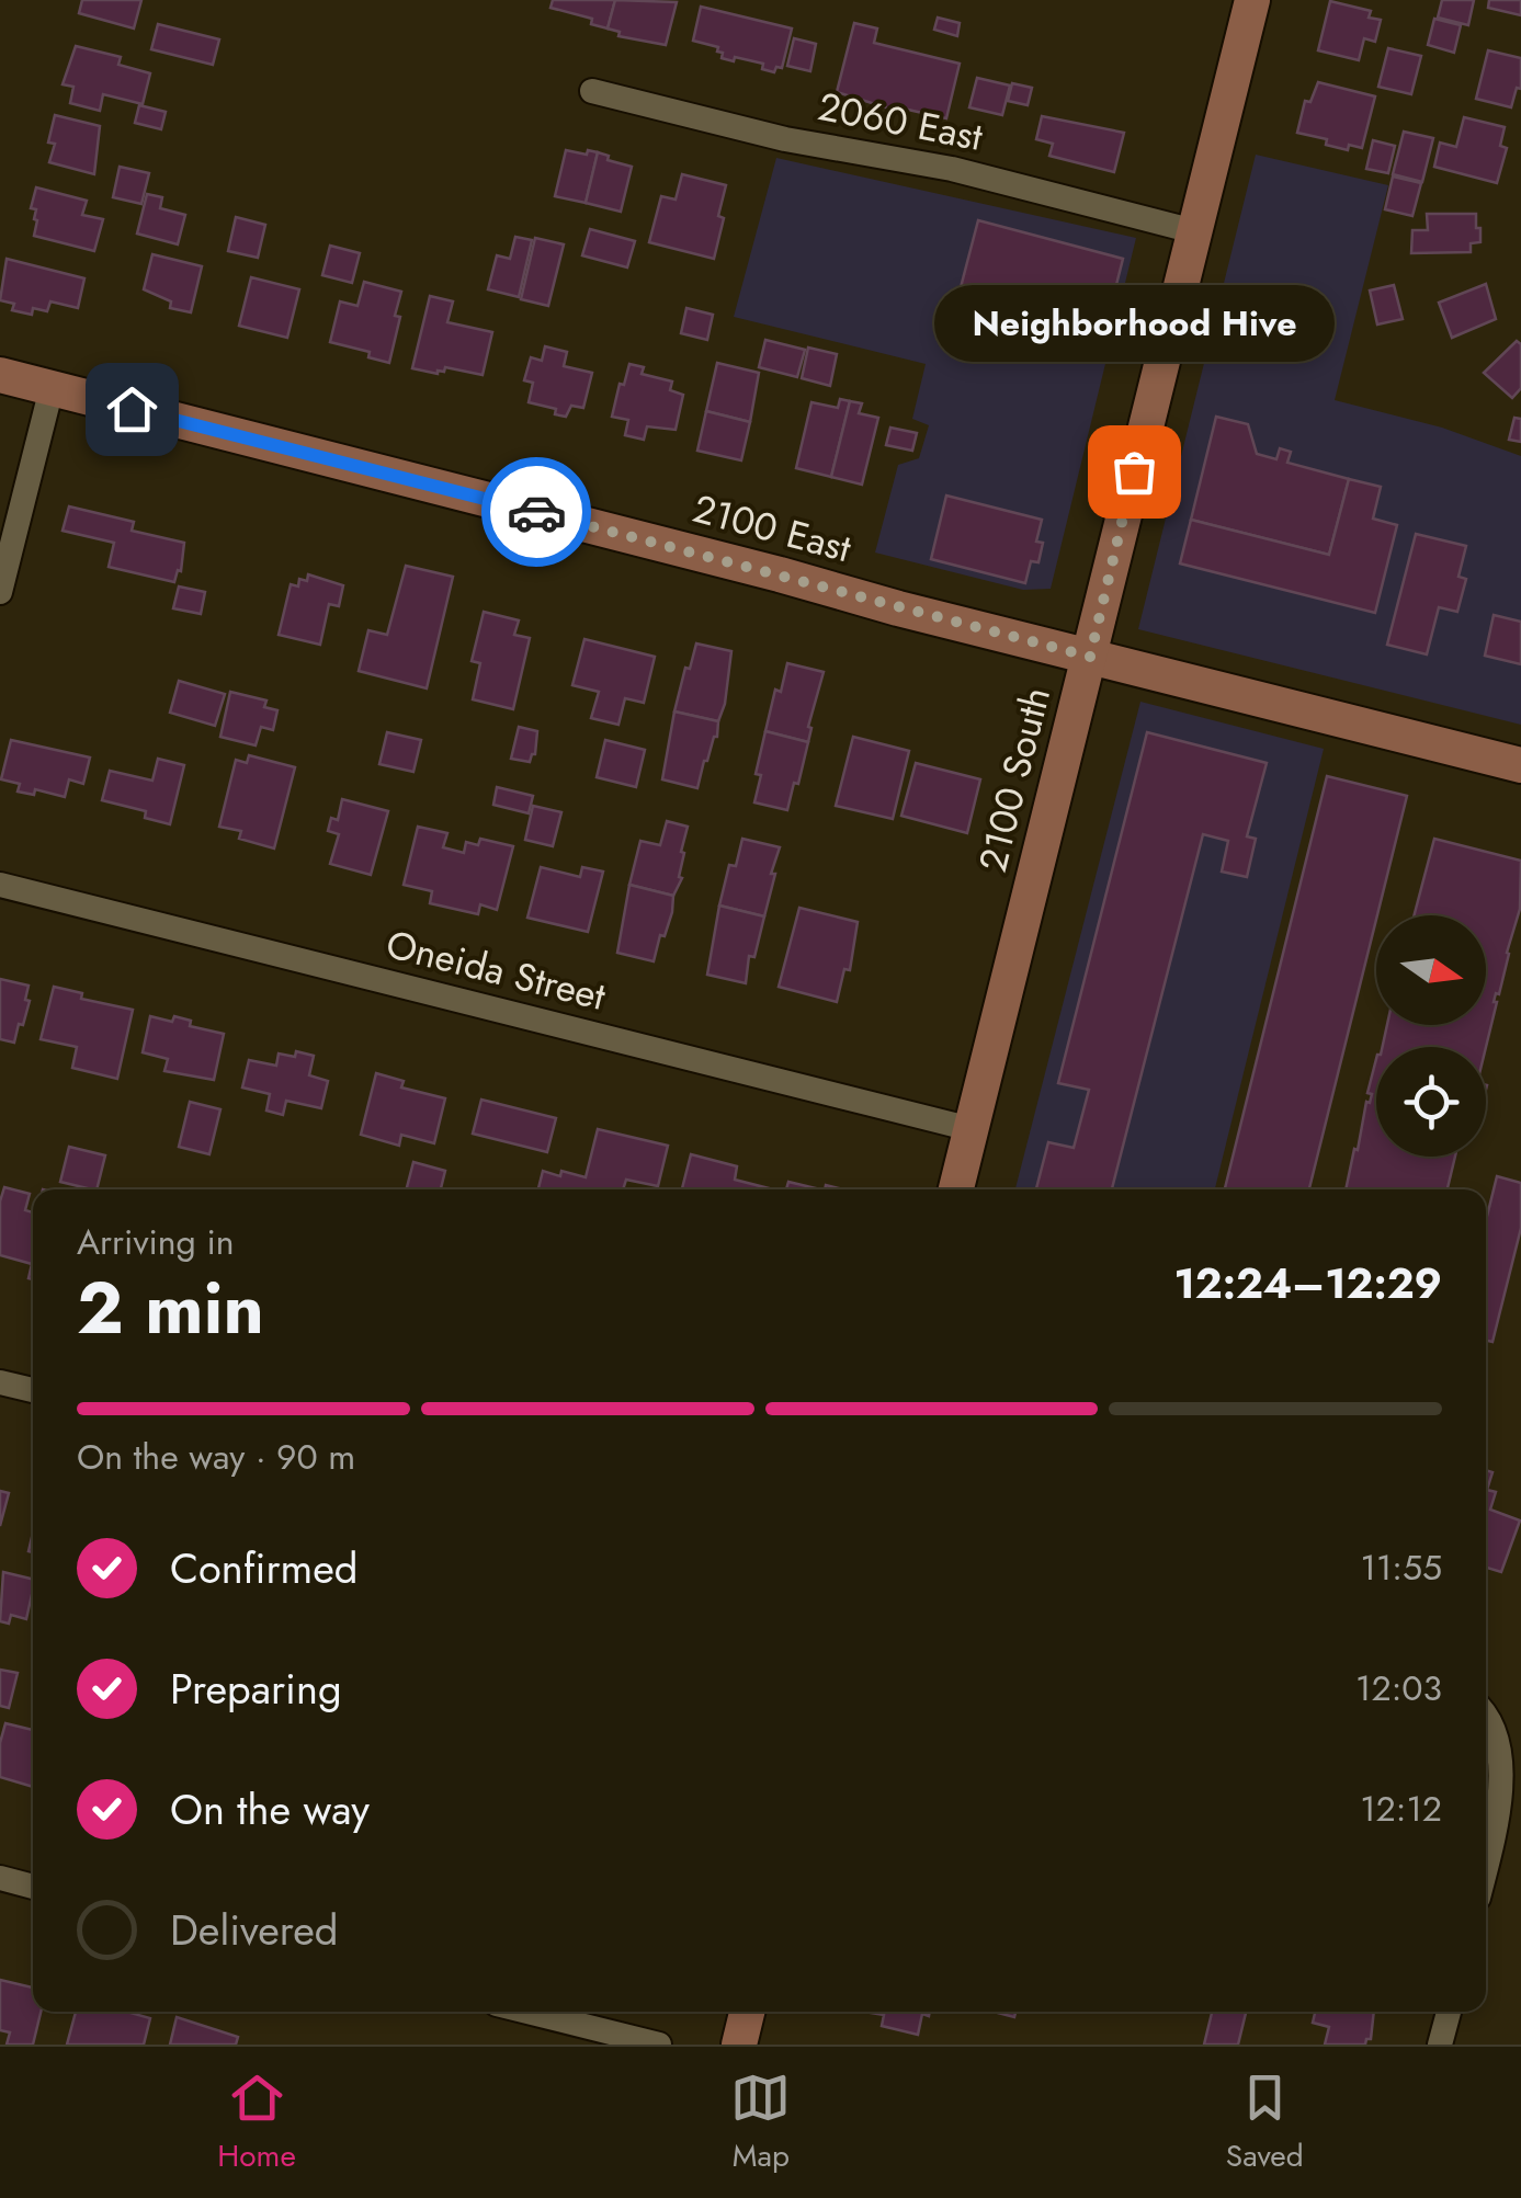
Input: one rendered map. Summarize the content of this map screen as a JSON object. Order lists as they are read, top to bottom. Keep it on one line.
{"streets":{"street":["2060 East","2100 East","2100 South","Oneida Street"]},"crossings":[["2060 East","2100 South"],["2100 East","2100 South"],["2100 South","Oneida Street"]],"places":["Neighborhood Hive"],"north":"right","page":{"bubble":"Neighborhood Hive","heading":["2 min","Arriving in","12:24–12:29"],"bar":"On the way · 90 m","list":[["Confirmed","11:55"],["Preparing","12:03"],["On the way","12:12"],"Delivered"],"tabs":["Home","Map","Saved"]}}
